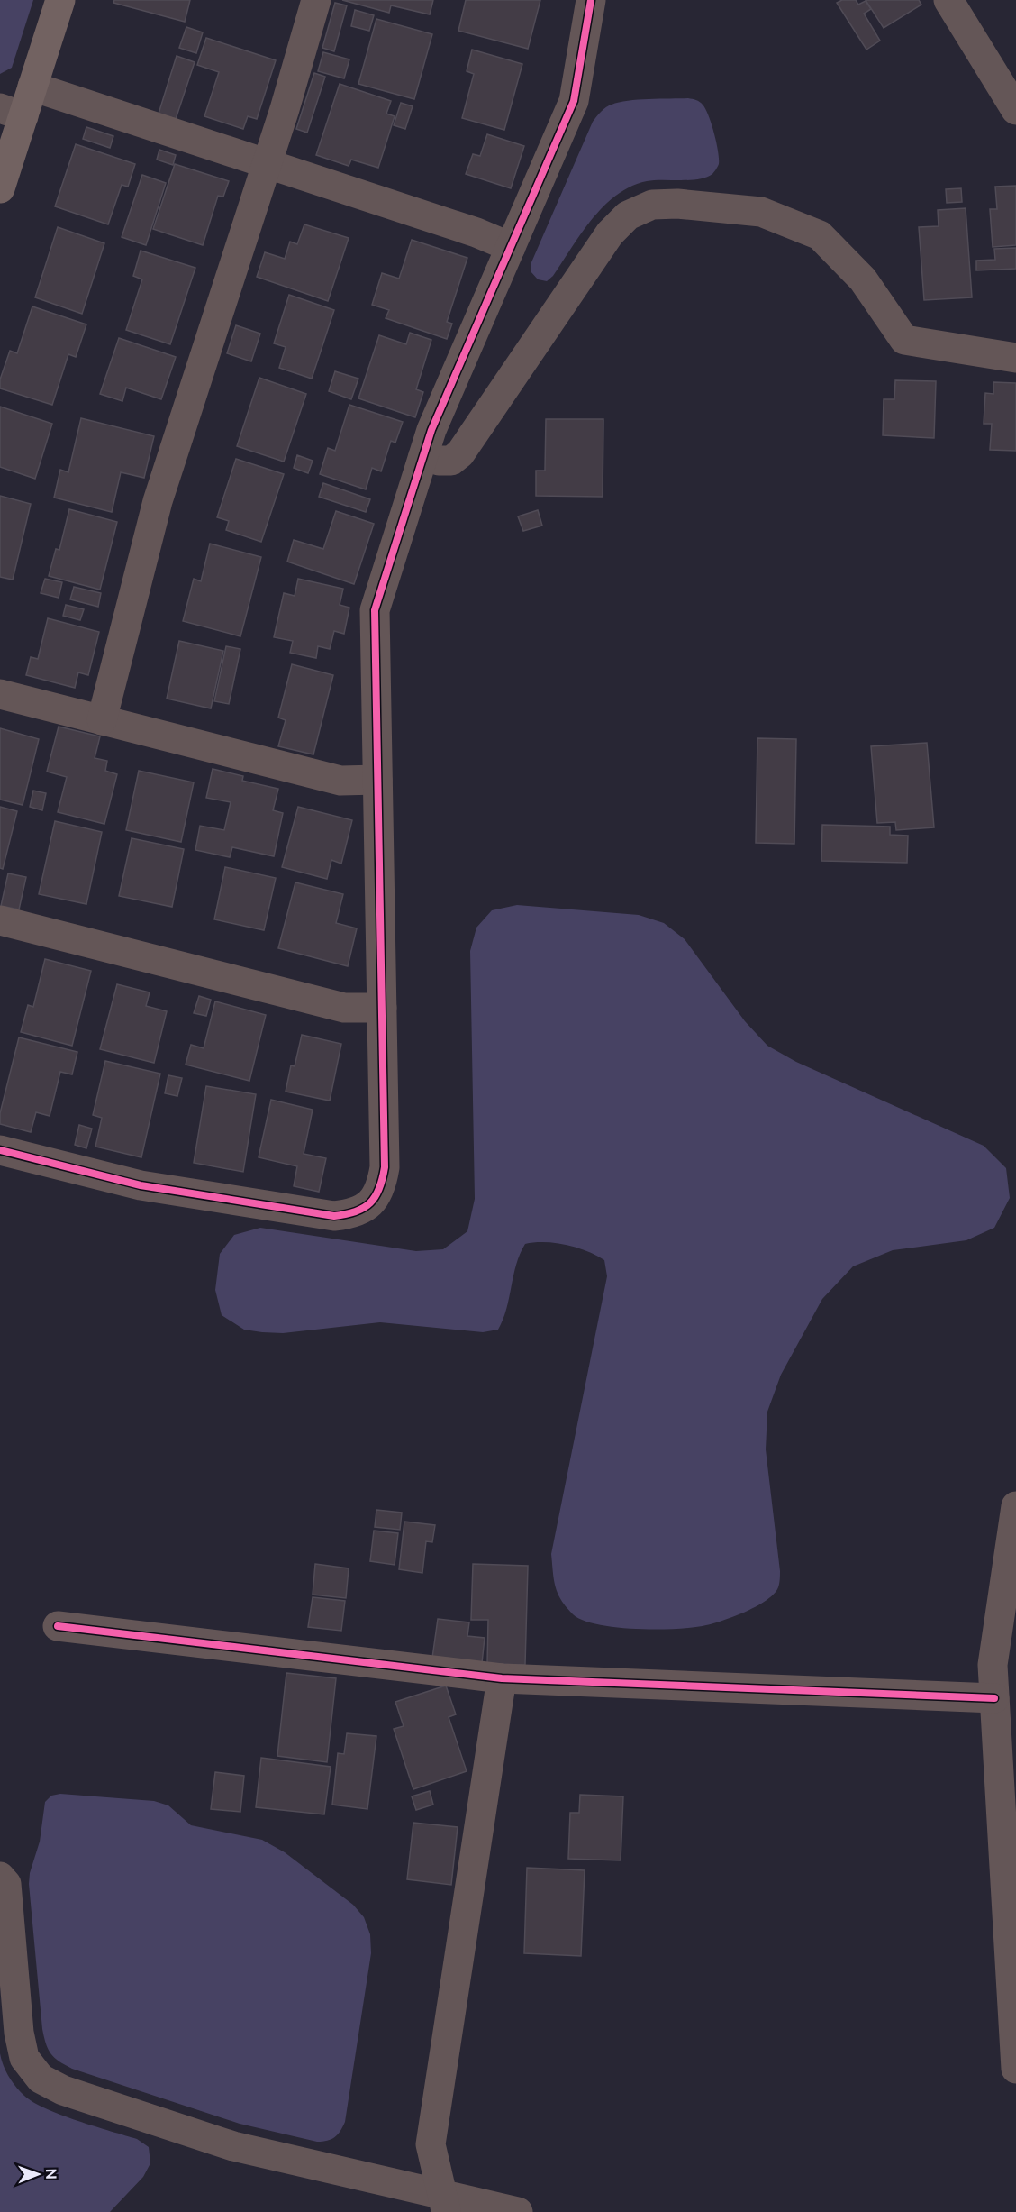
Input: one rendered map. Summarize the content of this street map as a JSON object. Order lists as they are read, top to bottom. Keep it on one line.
{"north":"right"}
